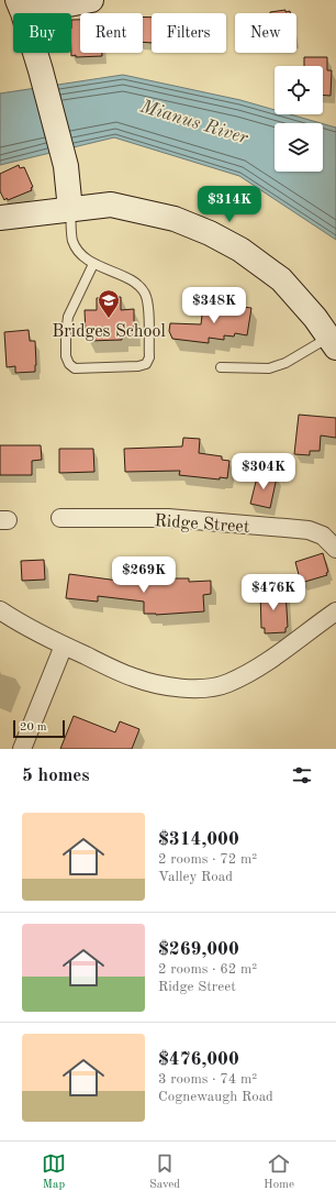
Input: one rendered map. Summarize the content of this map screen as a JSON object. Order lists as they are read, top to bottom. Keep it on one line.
{"streets":{"street":["Ridge Street"]},"water":["Mianus River"],"places":{"school or university":["Bridges School"]},"scale_bar":"20 m","page":{"chip":["Buy","Rent","Filters","New"],"price":["$314K","$348K","$304K","$269K","$476K"],"scale":"20 m","heading":"5 homes","list":[{"name":"$314,000","note":"2 rooms · 72 m² · Valley Road"},{"name":"$269,000","note":"2 rooms · 62 m² · Ridge Street"},{"name":"$476,000","note":"3 rooms · 74 m² · Cognewaugh Road"}],"tabs":["Map","Saved","Home"]}}
